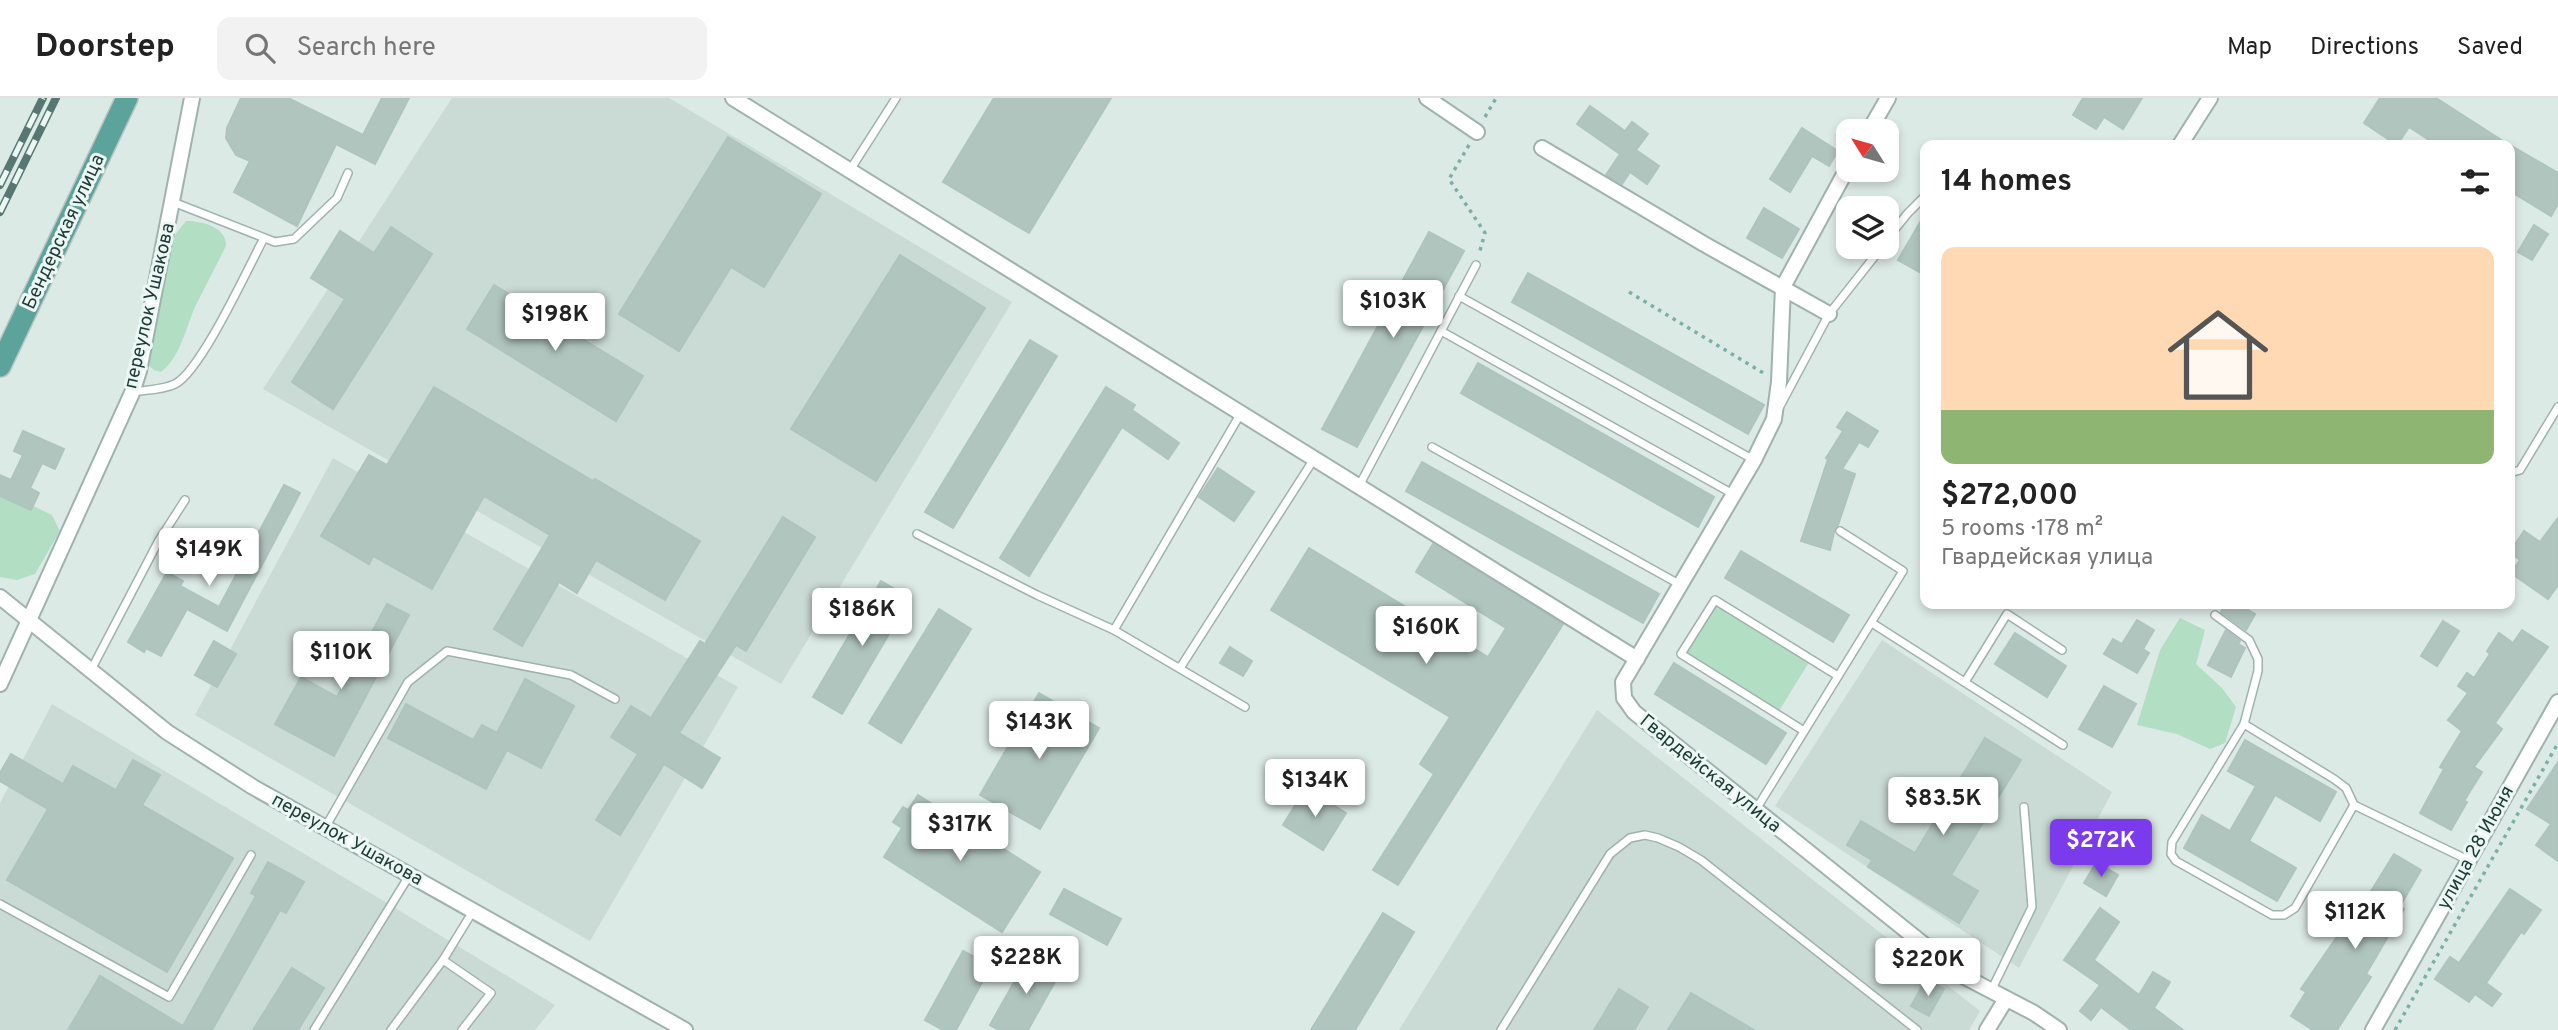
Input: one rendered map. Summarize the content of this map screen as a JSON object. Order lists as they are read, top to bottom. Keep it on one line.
{"streets":{"main road":["Бендерская улица"],"street":["переулок Ушакова","Гвардейская улица","улица 28 Июня"]},"north":"top left","page":{"header":"Doorstep","search":"Search here","nav":["Map","Directions","Saved"],"heading":"14 homes","list":[{"name":"$272,000","note":"5 rooms · 178 m² · Гвардейская улица"}],"price":["$103K","$198K","$149K","$186K","$160K","$110K","$143K","$134K","$83.5K","$317K","$272K","$112K","$228K","$220K"]}}
